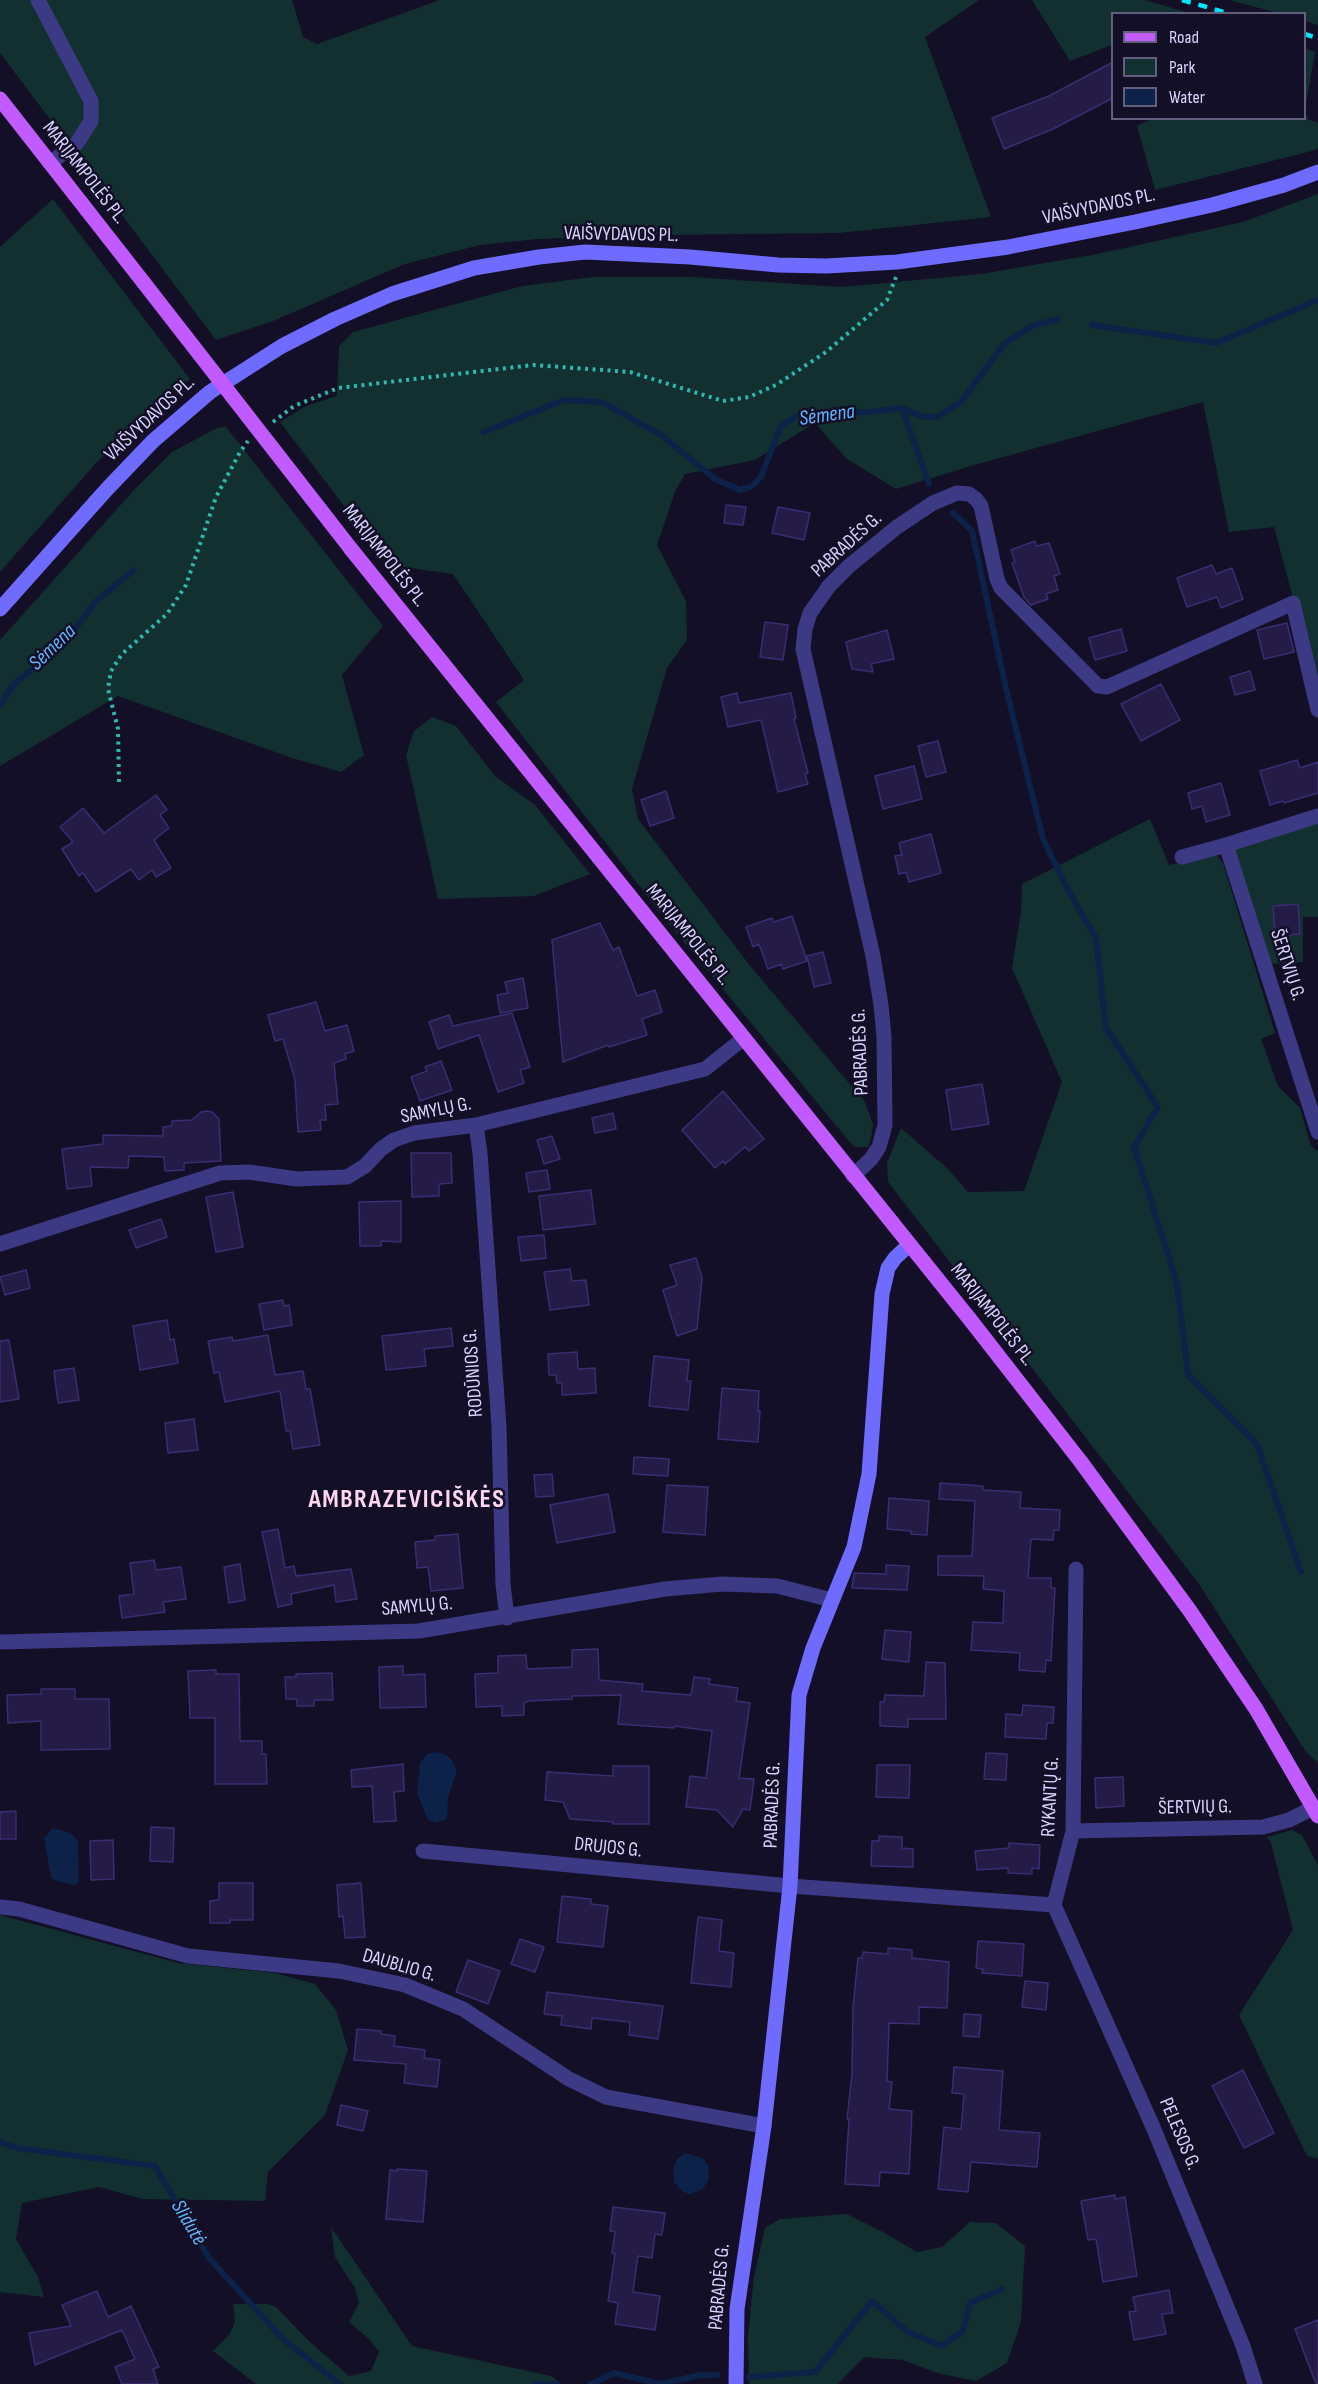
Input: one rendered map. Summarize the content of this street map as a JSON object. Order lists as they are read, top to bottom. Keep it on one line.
{"streets":{"main road":["MARIJAMPOLĖS PL.","VAIŠVYDAVOS PL.","PABRADĖS G."],"street":["ŠERTVIŲ G.","SAMYLŲ G.","RODŪNIOS G.","RYKANTŲ G.","DRUJOS G.","DAUBLIO G.","PELESOS G."]},"crossings":[["MARIJAMPOLĖS PL.","PABRADĖS G."],["MARIJAMPOLĖS PL.","ŠERTVIŲ G."],["MARIJAMPOLĖS PL.","SAMYLŲ G."],["PABRADĖS G.","SAMYLŲ G."],["PABRADĖS G.","DRUJOS G."],["PABRADĖS G.","DAUBLIO G."],["ŠERTVIŲ G.","RYKANTŲ G."],["SAMYLŲ G.","RODŪNIOS G."],["RYKANTŲ G.","PELESOS G."]],"districts":["AMBRAZEVICIŠKĖS"],"water":["Sėmena","Slidutė"],"legend":["Road","Park","Water"]}
